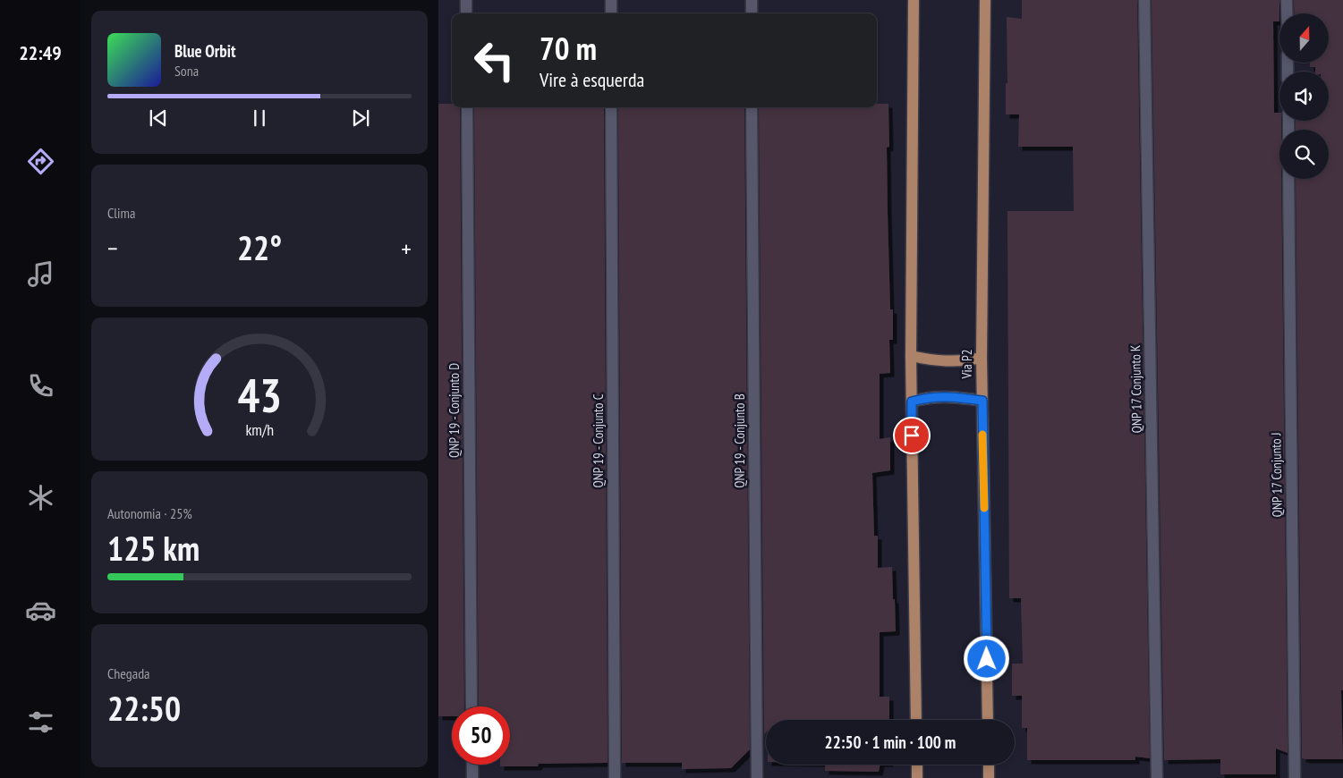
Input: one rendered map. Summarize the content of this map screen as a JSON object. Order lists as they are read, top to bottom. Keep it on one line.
{"streets":{"main road":["Via P2"],"street":["QNP 17 Conjunto K","QNP 19 - Conjunto D","QNP 19 - Conjunto C","QNP 19 - Conjunto B","QNP 17 Conjunto J"]},"north":"top","page":{"tabs":"22:49","turn":["70 m","Vire à esquerda"],"song":["Blue Orbit","Sona"],"tile":["Clima",["Autonomia · 25%","125 km"],["Chegada","22:50"]],"heat":["−","22°","+"],"limit":"50","trip":"22:50 · 1 min · 100 m","gauge":["43","km/h"]}}
